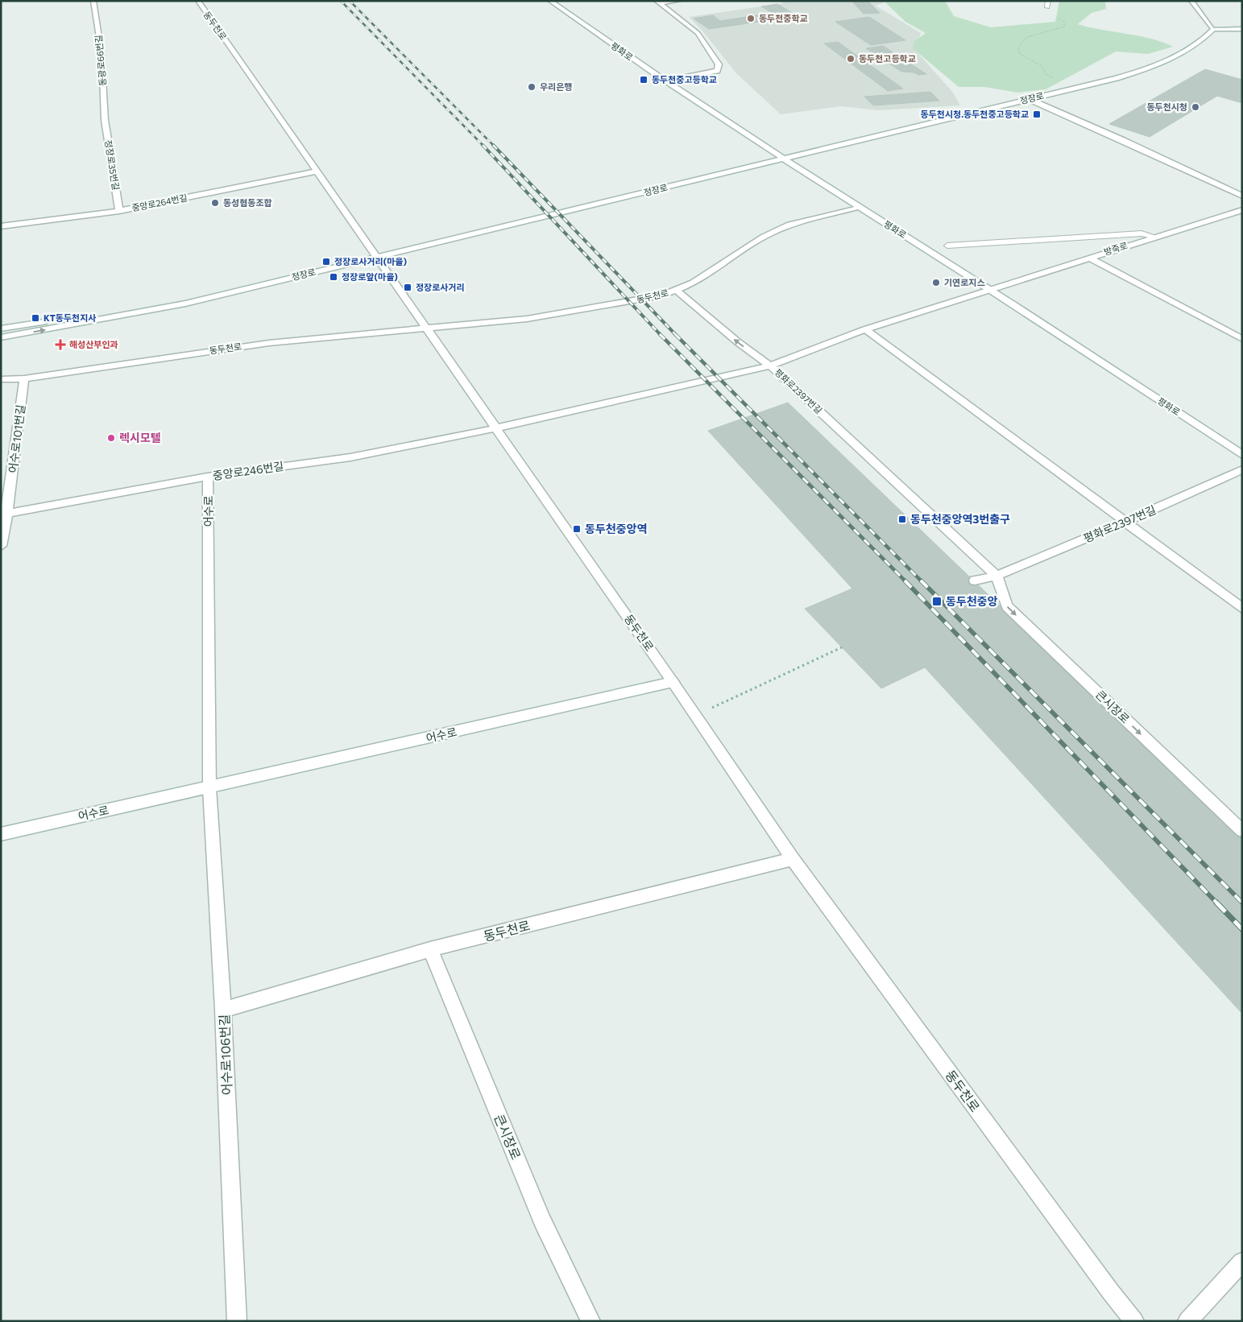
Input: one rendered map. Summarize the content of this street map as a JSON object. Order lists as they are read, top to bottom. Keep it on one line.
{"streets":{"street":["동두천로","평화로","동광로66번길","정장로","정장로35번길","중앙로264번길","방죽로","평화로2397번길","어수로101번길","중앙로246번길","어수로","큰시장로","어수로106번길"]},"crossings":[["동두천로","평화로"],["동두천로","정장로"],["동두천로","중앙로264번길"],["동두천로","어수로101번길"],["동두천로","중앙로246번길"],["동두천로","어수로"],["동두천로","큰시장로"],["동두천로","어수로106번길"],["평화로","정장로"],["평화로","방죽로"],["평화로","평화로2397번길"],["동광로66번길","정장로35번길"],["정장로35번길","중앙로264번길"],["방죽로","평화로2397번길"],["평화로2397번길","큰시장로"],["어수로101번길","중앙로246번길"],["중앙로246번길","어수로"],["어수로","어수로106번길"]],"one_way":["큰시장로"],"places":{"other":["동두천중학교","동두천고등학교","우리은행","동두천시청","동성협동조합","기연로지스","렉시모텔"],"transit":["동두천중고등학교","동두천시청.동두천중고등학교","정장로사거리(마을)","정장로앞(마을)","정장로사거리","KT동두천지사","동두천중앙역3번출구","동두천중앙역","동두천중앙"],"health":["해성산부인과"]}}
